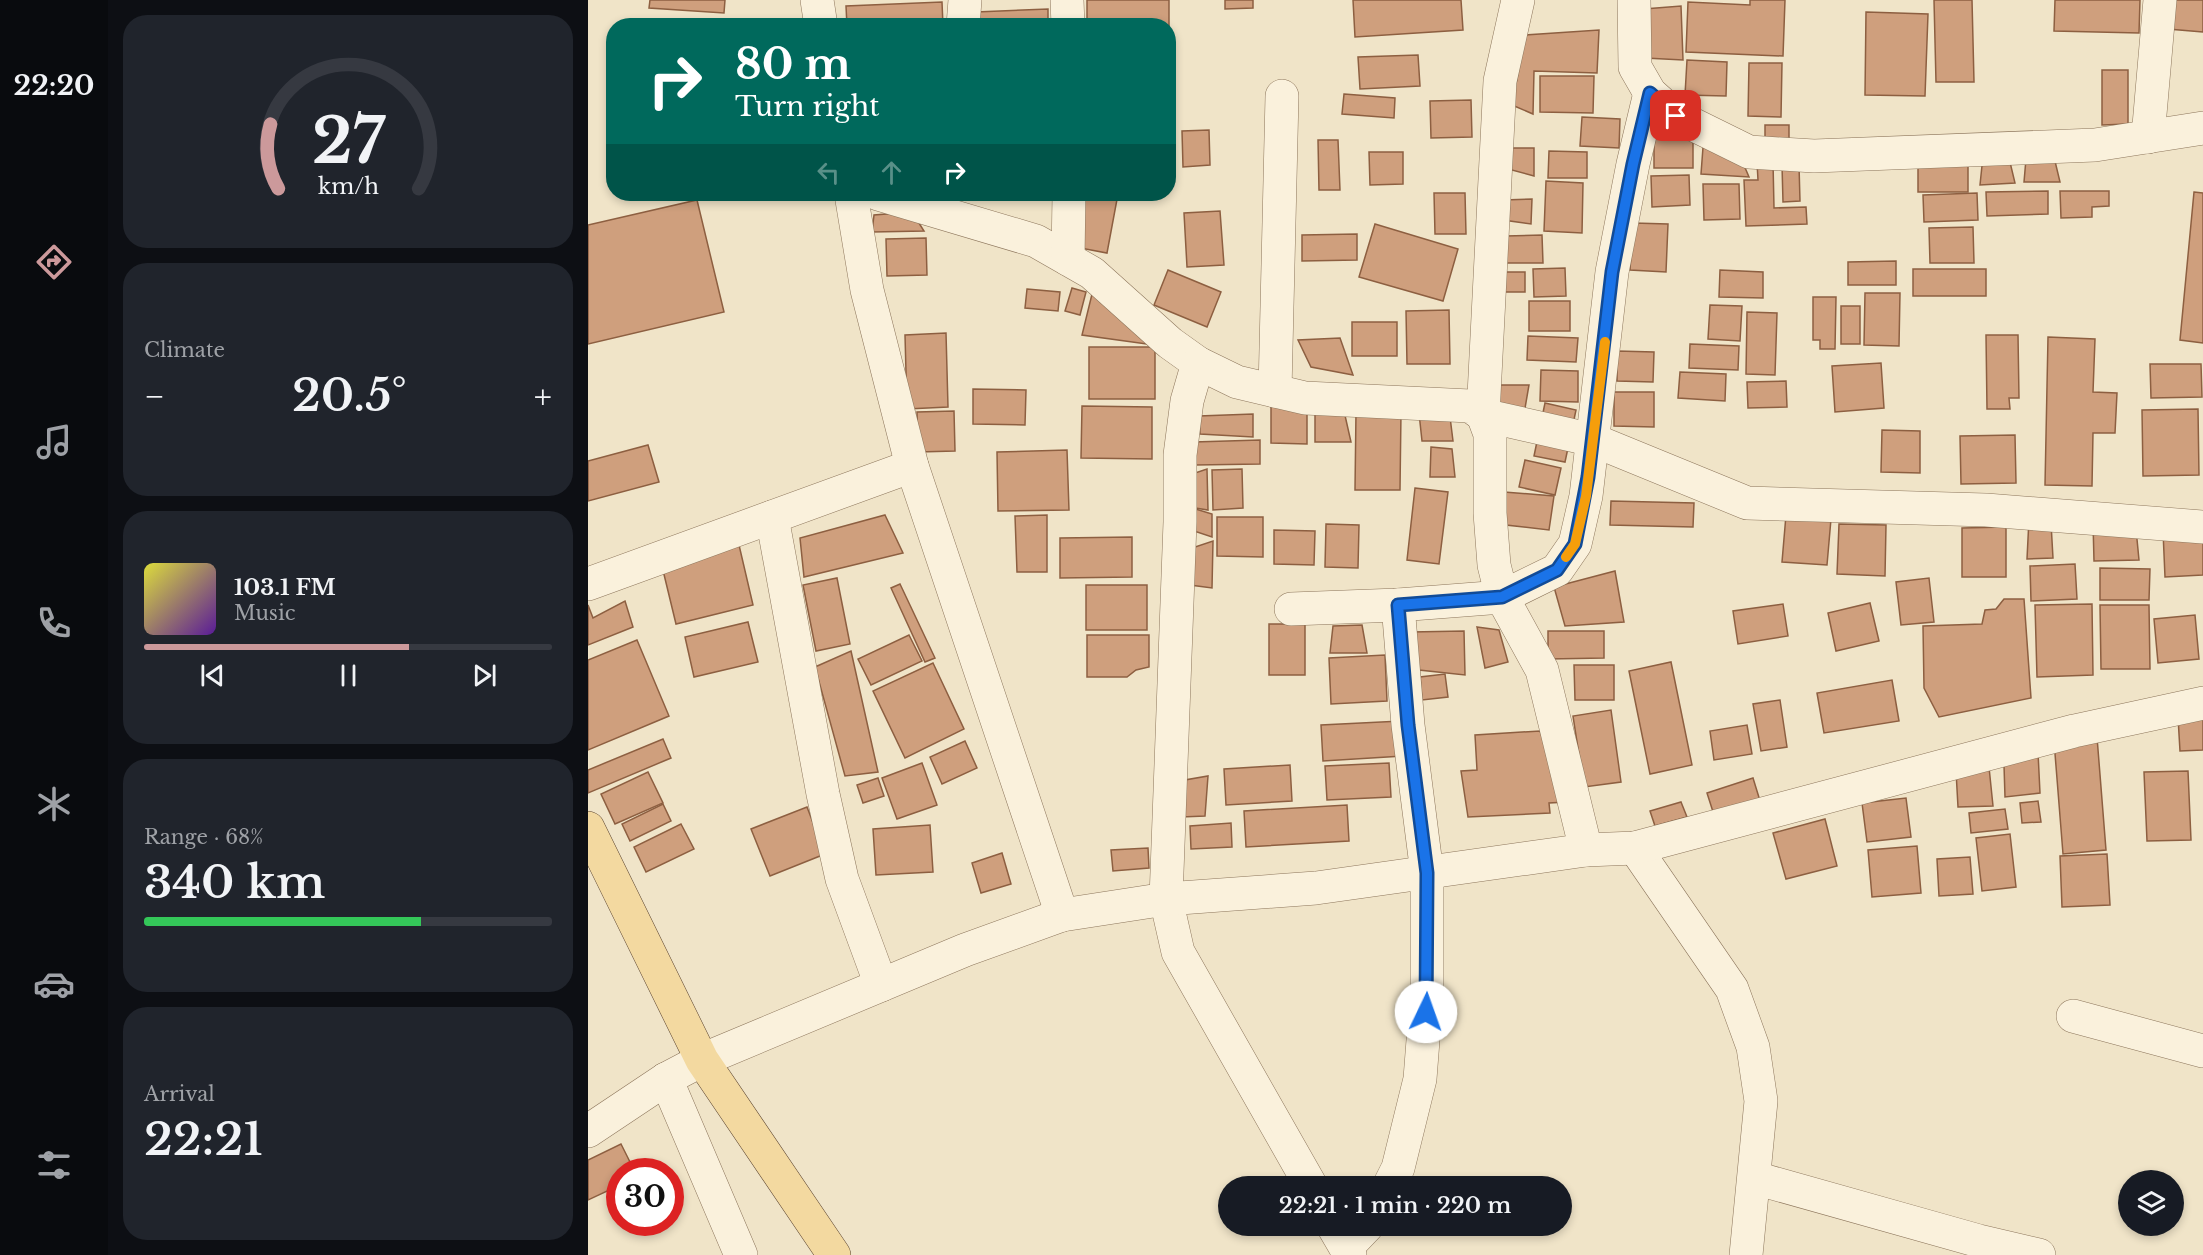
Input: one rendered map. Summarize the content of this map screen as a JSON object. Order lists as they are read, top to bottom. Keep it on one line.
{"page":{"tabs":"22:20","turn":["80 m","Turn right"],"tile":["Climate",["Range · 68%","340 km"],["Arrival","22:21"]],"heat":["−","20.5°","+"],"song":["103.1 FM","Music"],"limit":"30","trip":"22:21 · 1 min · 220 m","gauge":["27","km/h"]}}
